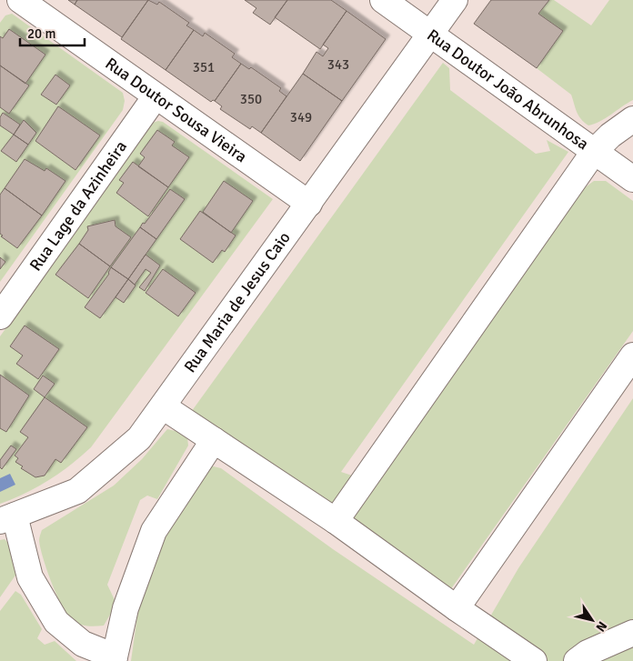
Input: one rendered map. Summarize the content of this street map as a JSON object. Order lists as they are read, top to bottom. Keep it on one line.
{"streets":{"street":["Rua Doutor João Abrunhosa","Rua Doutor Sousa Vieira","Rua Lage da Azinheira","Rua Maria de Jesus Caio"]},"crossings":[["Rua Doutor João Abrunhosa","Rua Maria de Jesus Caio"],["Rua Doutor Sousa Vieira","Rua Lage da Azinheira"],["Rua Doutor Sousa Vieira","Rua Maria de Jesus Caio"]],"house_numbers":["343","351","350","349"],"scale_bar":"20 m","north":"bottom right"}
